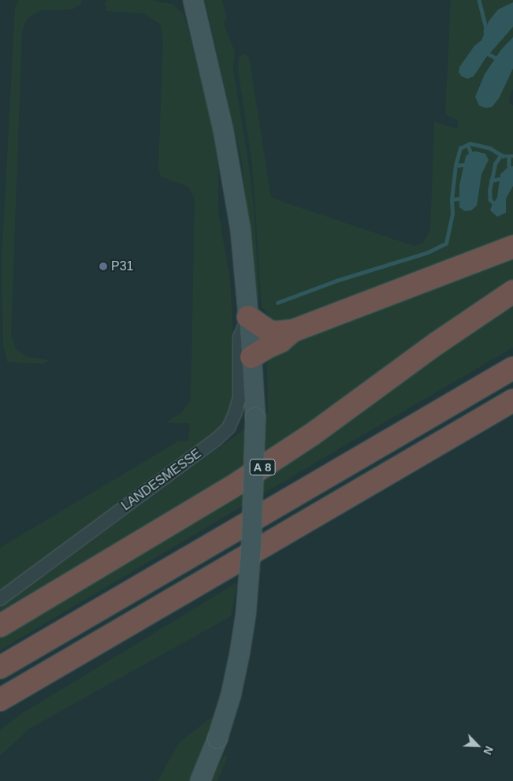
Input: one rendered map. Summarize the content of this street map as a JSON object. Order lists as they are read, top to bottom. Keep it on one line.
{"streets":{"highway":["A 8"],"street":["LANDESMESSE"]},"places":["P31"],"north":"bottom right"}
